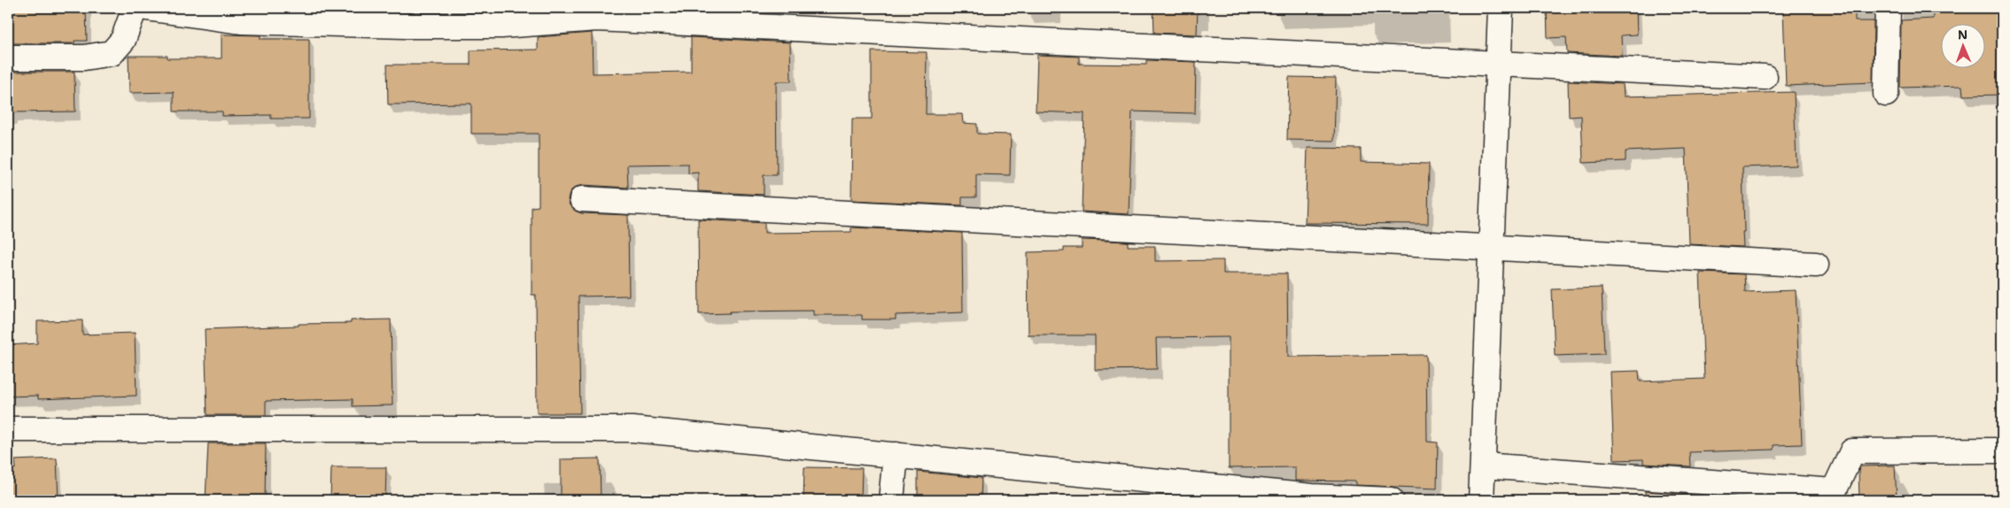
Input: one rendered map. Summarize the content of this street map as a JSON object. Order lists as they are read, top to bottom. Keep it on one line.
{"north":"top"}
